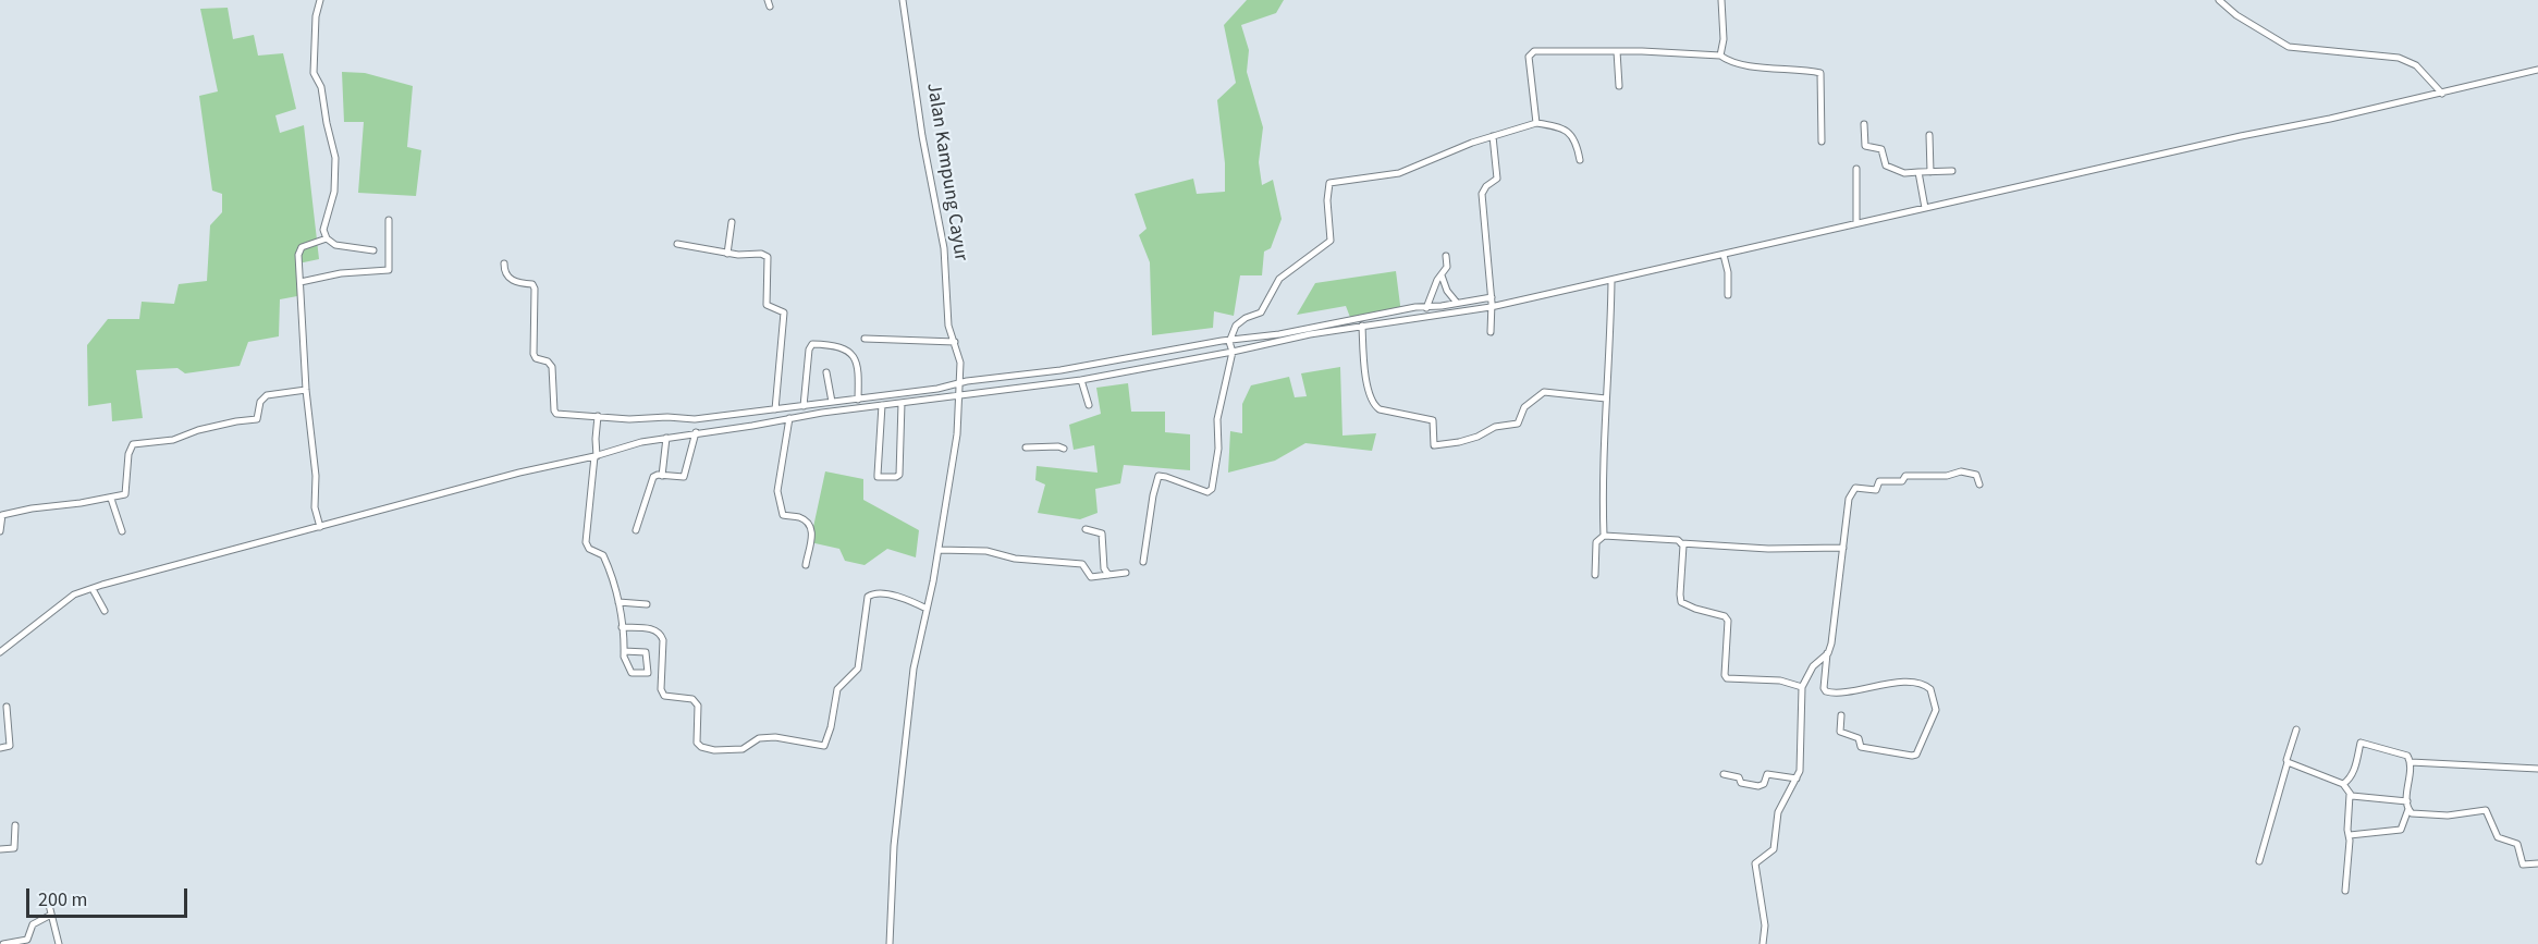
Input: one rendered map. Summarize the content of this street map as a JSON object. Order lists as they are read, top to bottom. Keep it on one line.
{"streets":{"street":["Jalan Kampung Cayur"]},"scale_bar":"200 m"}
